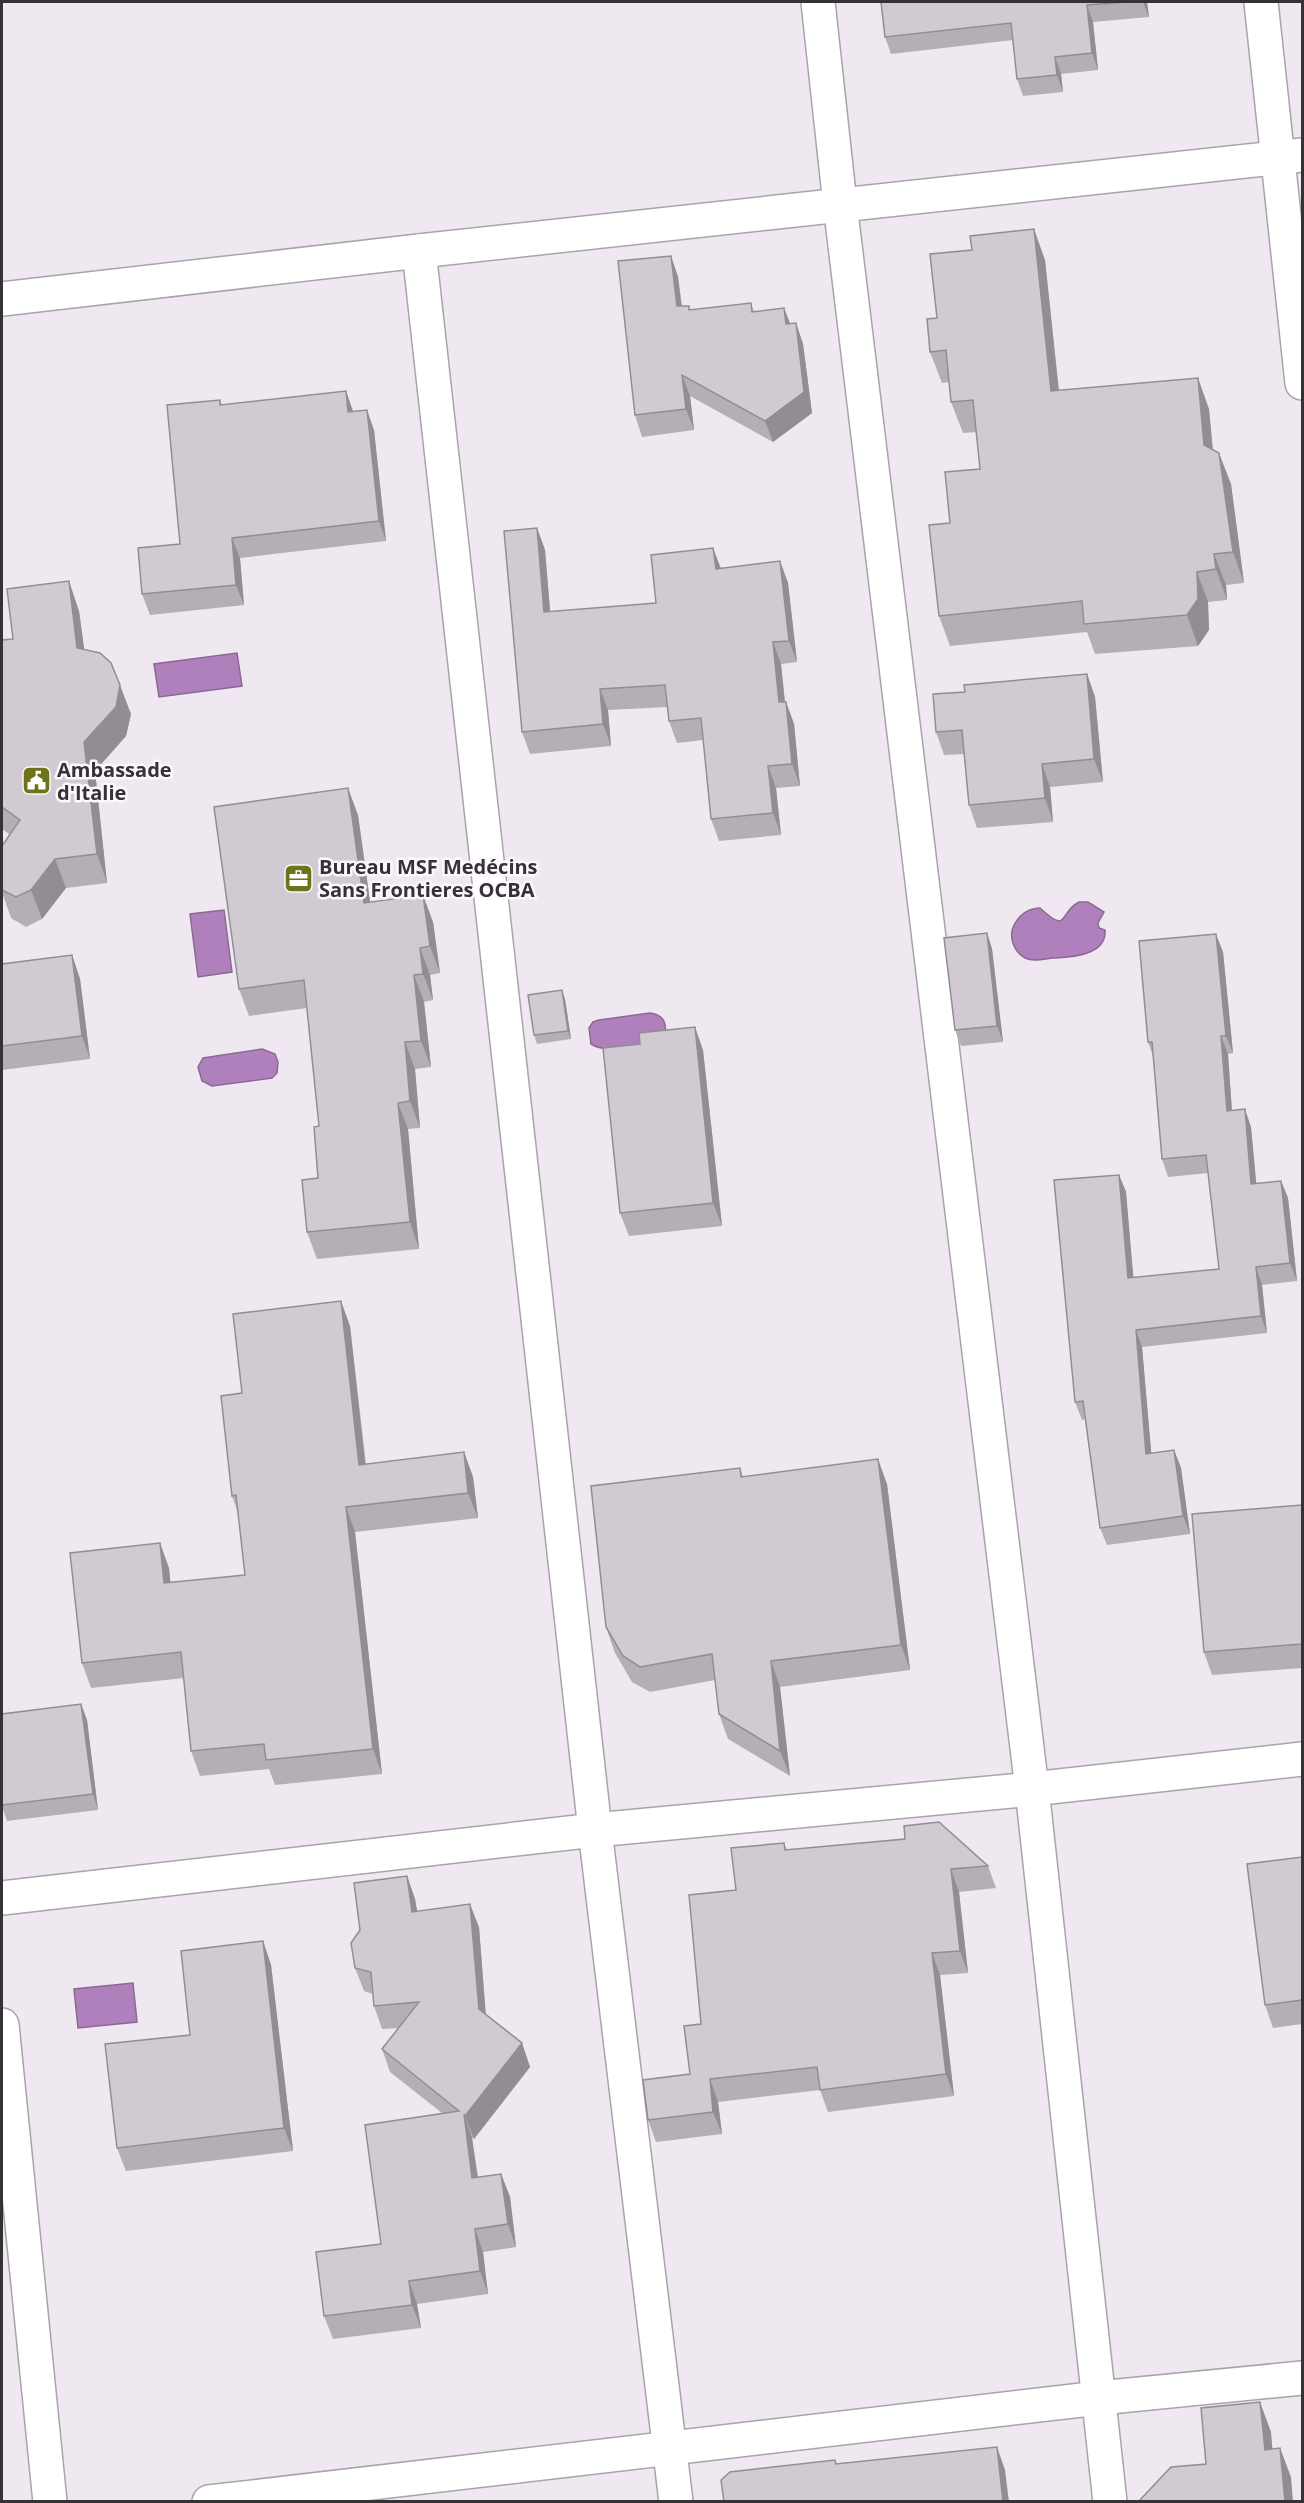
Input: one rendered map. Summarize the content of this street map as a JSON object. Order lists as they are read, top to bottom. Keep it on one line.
{"places":{"public building":["Ambassade d'Italie"],"office":["Bureau MSF Medécins Sans Frontieres OCBA"]}}
